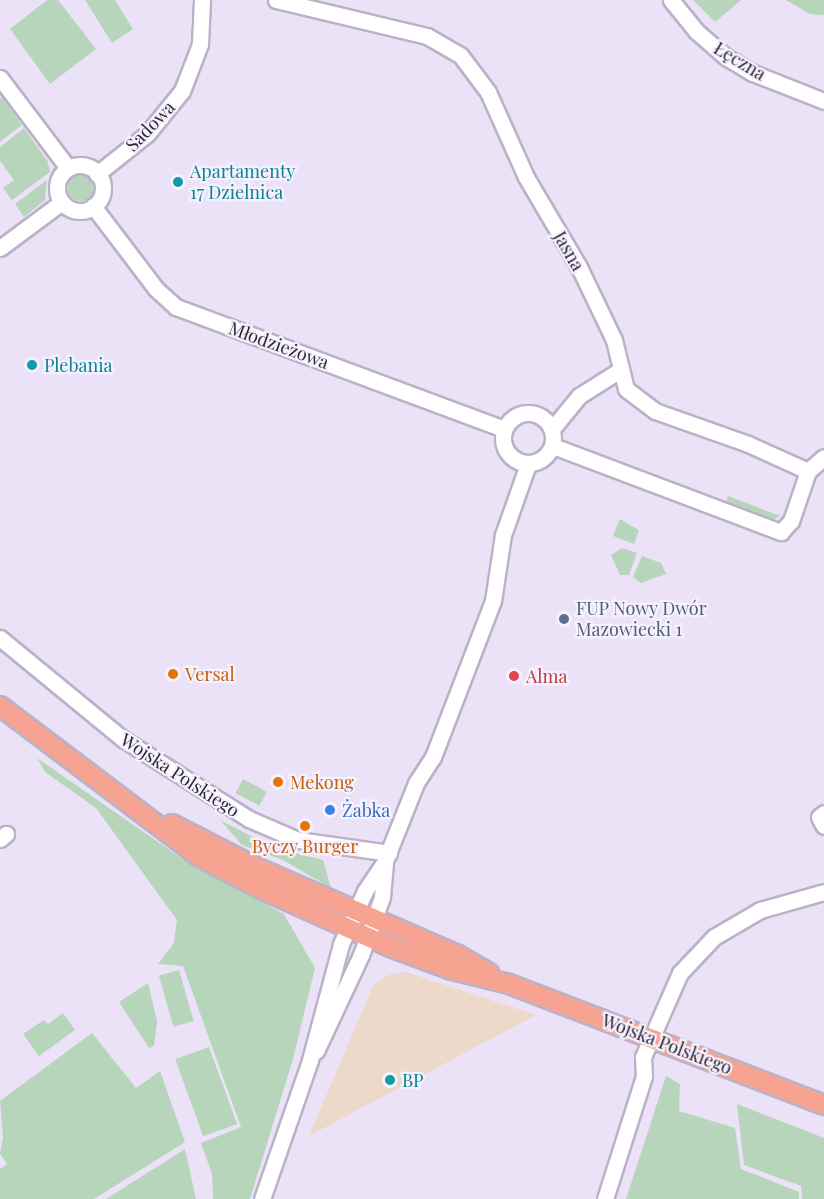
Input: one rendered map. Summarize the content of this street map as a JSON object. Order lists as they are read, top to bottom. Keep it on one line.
{"streets":{"main road":["Wojska Polskiego"],"street":["Łęczna","Sadowa","Jasna","Młodzieżowa"]},"crossings":[["Sadowa","Młodzieżowa"]],"places":["Apartamenty 17 Dzielnica","Plebania","FUP Nowy Dwór Mazowiecki 1","Versal","Alma","Mekong","Żabka","Byczy Burger","BP"]}
